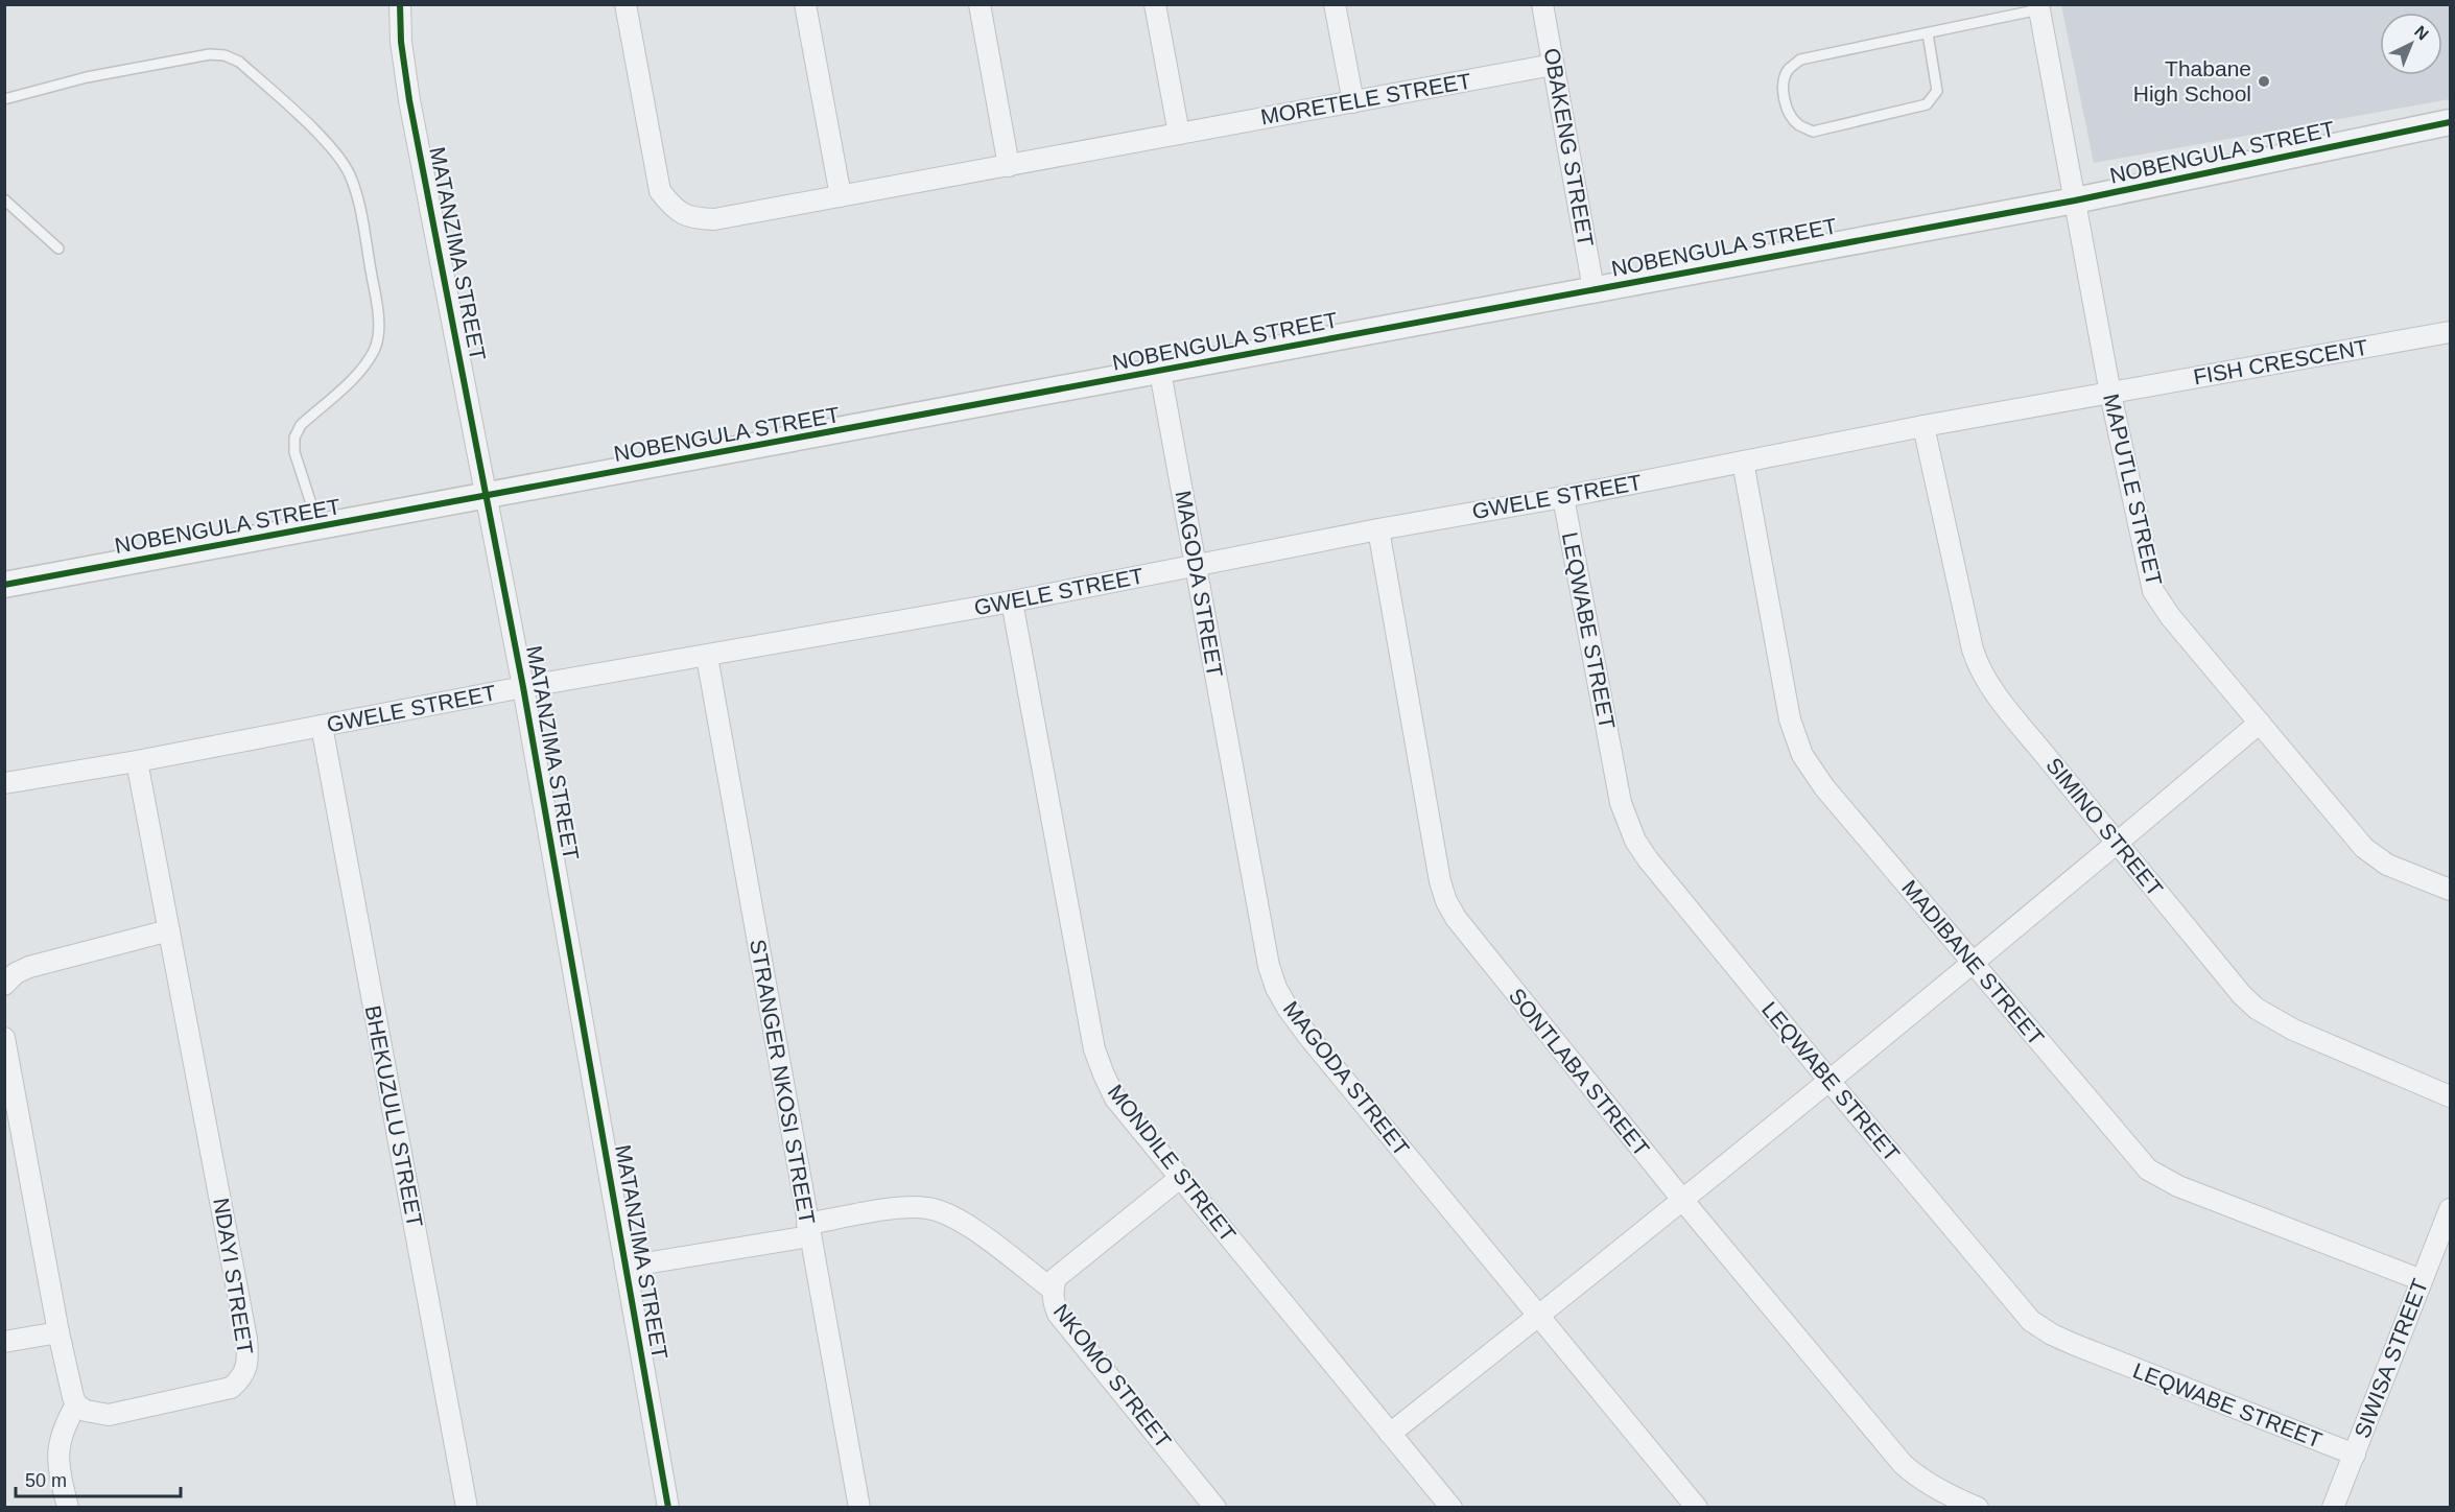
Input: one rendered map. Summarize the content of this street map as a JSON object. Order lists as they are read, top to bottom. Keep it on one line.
{"streets":{"street":["MORETELE STREET","OBAKENG STREET","NOBENGULA STREET","MATANZIMA STREET","FISH CRESCENT","MAPUTLE STREET","GWELE STREET","MAGODA STREET","LEQWABE STREET","SIMINO STREET","MADIBANE STREET","SONTLABA STREET","STRANGER NKOSI STREET","BHEKUZULU STREET","MONDILE STREET","NDAYI STREET","SIWISA STREET","NKOMO STREET"]},"crossings":[["MORETELE STREET","OBAKENG STREET"],["OBAKENG STREET","NOBENGULA STREET"],["NOBENGULA STREET","MATANZIMA STREET"],["NOBENGULA STREET","MAPUTLE STREET"],["NOBENGULA STREET","MAGODA STREET"],["MATANZIMA STREET","GWELE STREET"],["FISH CRESCENT","MAPUTLE STREET"],["FISH CRESCENT","GWELE STREET"],["MAPUTLE STREET","GWELE STREET"],["GWELE STREET","MAGODA STREET"],["GWELE STREET","LEQWABE STREET"],["GWELE STREET","SIMINO STREET"],["GWELE STREET","MADIBANE STREET"],["GWELE STREET","SONTLABA STREET"],["GWELE STREET","STRANGER NKOSI STREET"],["GWELE STREET","BHEKUZULU STREET"],["GWELE STREET","MONDILE STREET"],["GWELE STREET","NDAYI STREET"],["LEQWABE STREET","SIWISA STREET"],["MADIBANE STREET","SIWISA STREET"],["MONDILE STREET","NKOMO STREET"]],"places":["Thabane High School"],"scale_bar":"50 m","north":"top right"}
